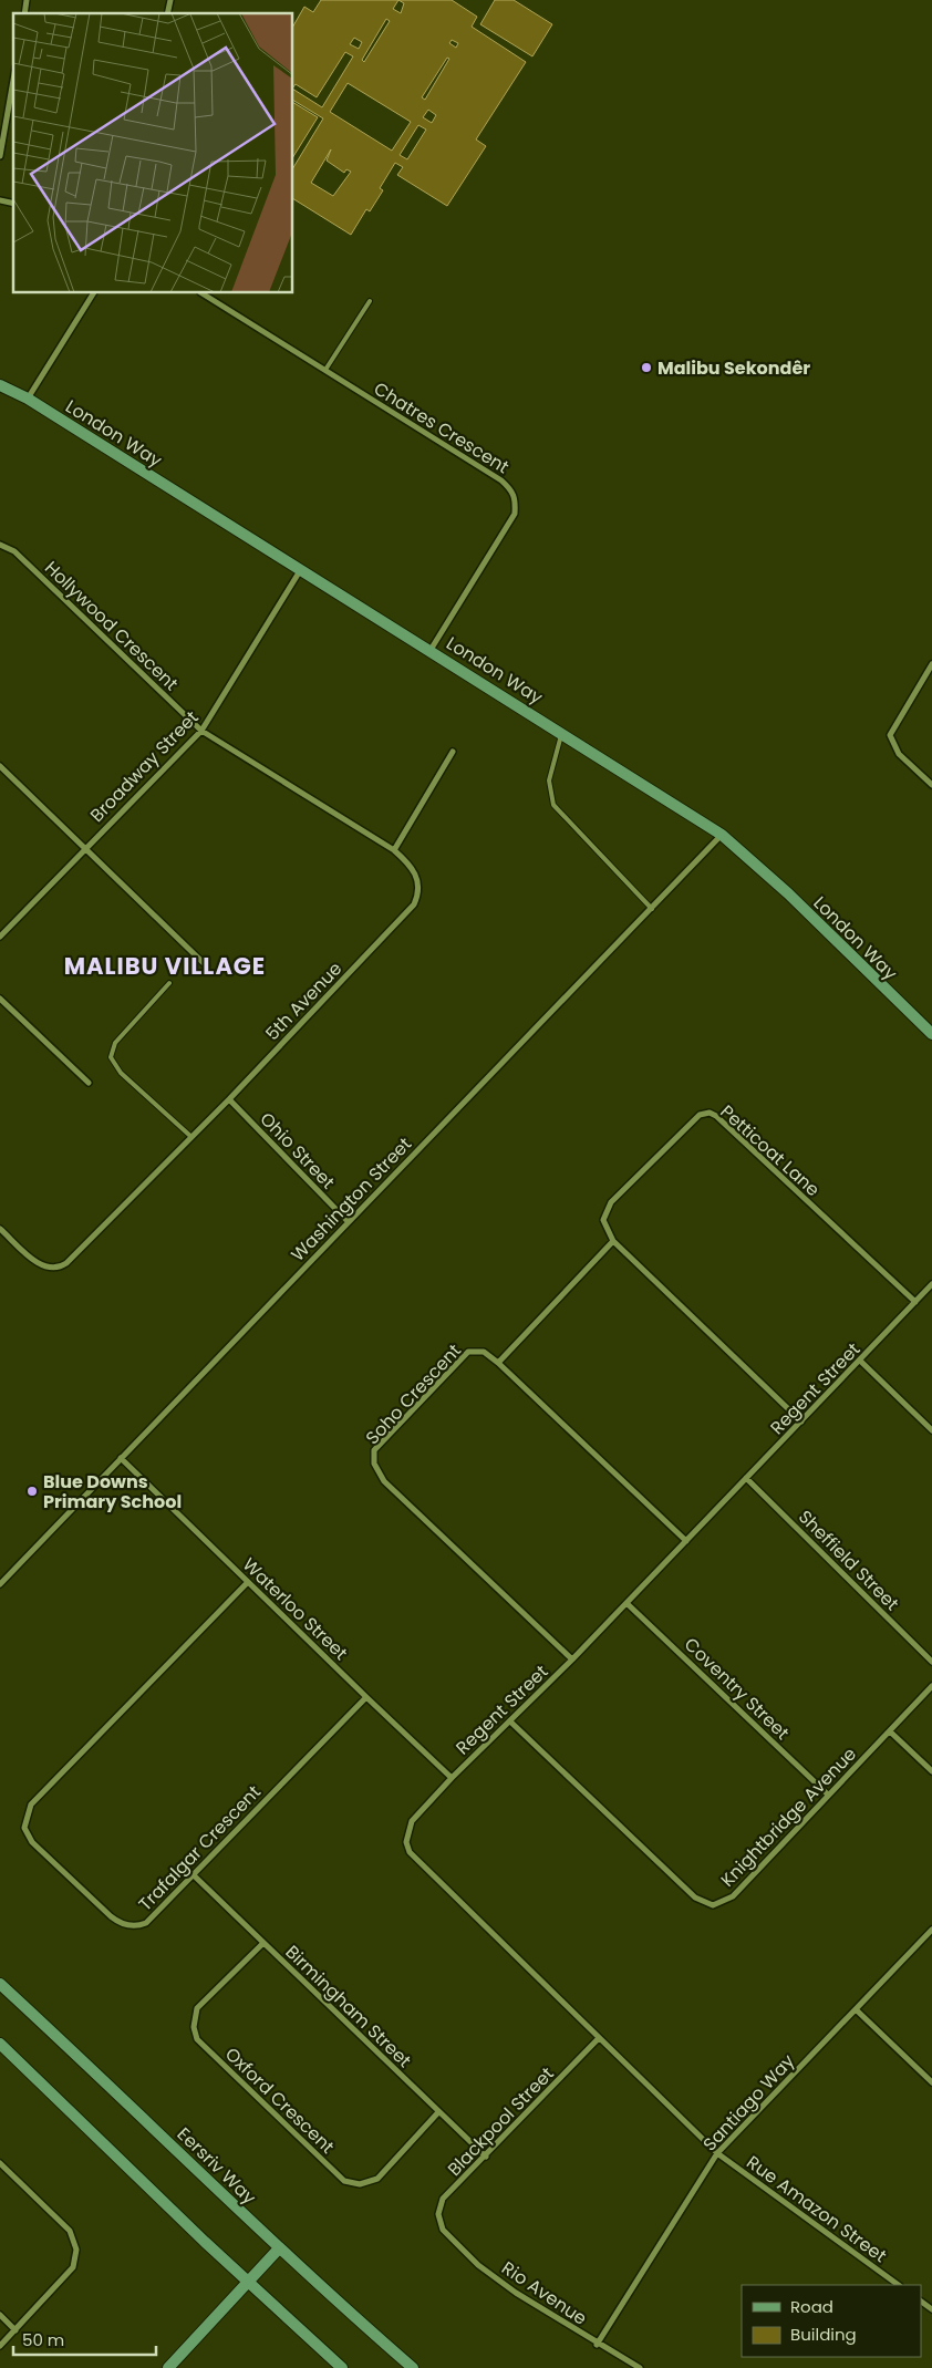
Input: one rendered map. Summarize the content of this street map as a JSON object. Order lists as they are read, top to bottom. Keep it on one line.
{"streets":{"street":["Chatres Crescent","London Way","Hollywood Crescent","Broadway Street","5th Avenue","Ohio Street","Petticoat Lane","Washington Street","Regent Street","Soho Crescent","Sheffield Street","Waterloo Street","Coventry Street","Knightbridge Avenue","Trafalgar Crescent","Birmingham Street","Oxford Crescent","Santiago Way","Blackpool Street","Eersriv Way","Rue Amazon Street","Rio Avenue"]},"crossings":[["Chatres Crescent","London Way"],["London Way","Broadway Street"],["London Way","Washington Street"],["Hollywood Crescent","Broadway Street"],["Hollywood Crescent","5th Avenue"],["Broadway Street","5th Avenue"],["5th Avenue","Ohio Street"],["Ohio Street","Washington Street"],["Petticoat Lane","Regent Street"],["Washington Street","Waterloo Street"],["Regent Street","Soho Crescent"],["Regent Street","Sheffield Street"],["Regent Street","Waterloo Street"],["Regent Street","Coventry Street"],["Regent Street","Knightbridge Avenue"],["Regent Street","Santiago Way"],["Regent Street","Blackpool Street"],["Regent Street","Rue Amazon Street"],["Waterloo Street","Trafalgar Crescent"],["Coventry Street","Knightbridge Avenue"],["Trafalgar Crescent","Birmingham Street"],["Birmingham Street","Oxford Crescent"],["Birmingham Street","Blackpool Street"],["Santiago Way","Rue Amazon Street"],["Santiago Way","Rio Avenue"],["Blackpool Street","Rio Avenue"]],"districts":["MALIBU VILLAGE"],"places":["Malibu Sekondêr","Blue Downs Primary School"],"legend":["Road","Building"],"scale_bar":"50 m"}
